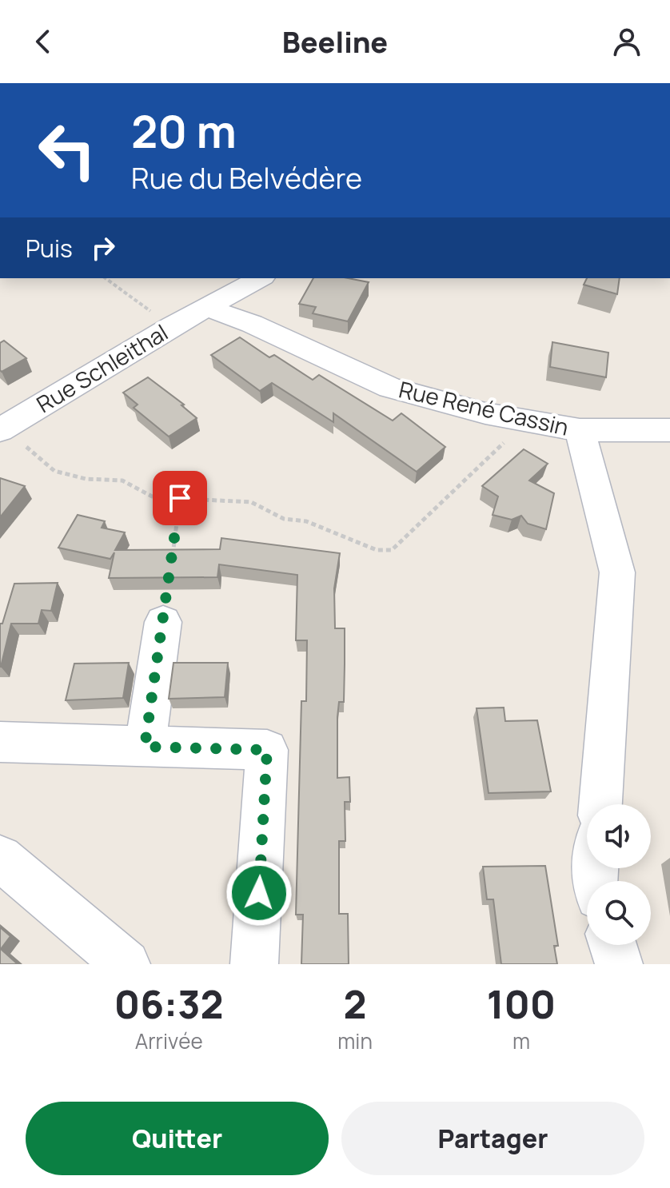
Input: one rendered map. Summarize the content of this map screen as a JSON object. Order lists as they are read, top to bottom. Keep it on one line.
{"streets":{"street":["Rue Schleithal","Rue René Cassin"]},"crossings":[["Rue Schleithal","Rue René Cassin"]],"page":{"header":"Beeline","turn":["20 m","Rue du Belvédère"],"then":"Puis","eta":["06:32","Arrivée","2","min","100","m"],"buttons":["Quitter","Partager"]}}
